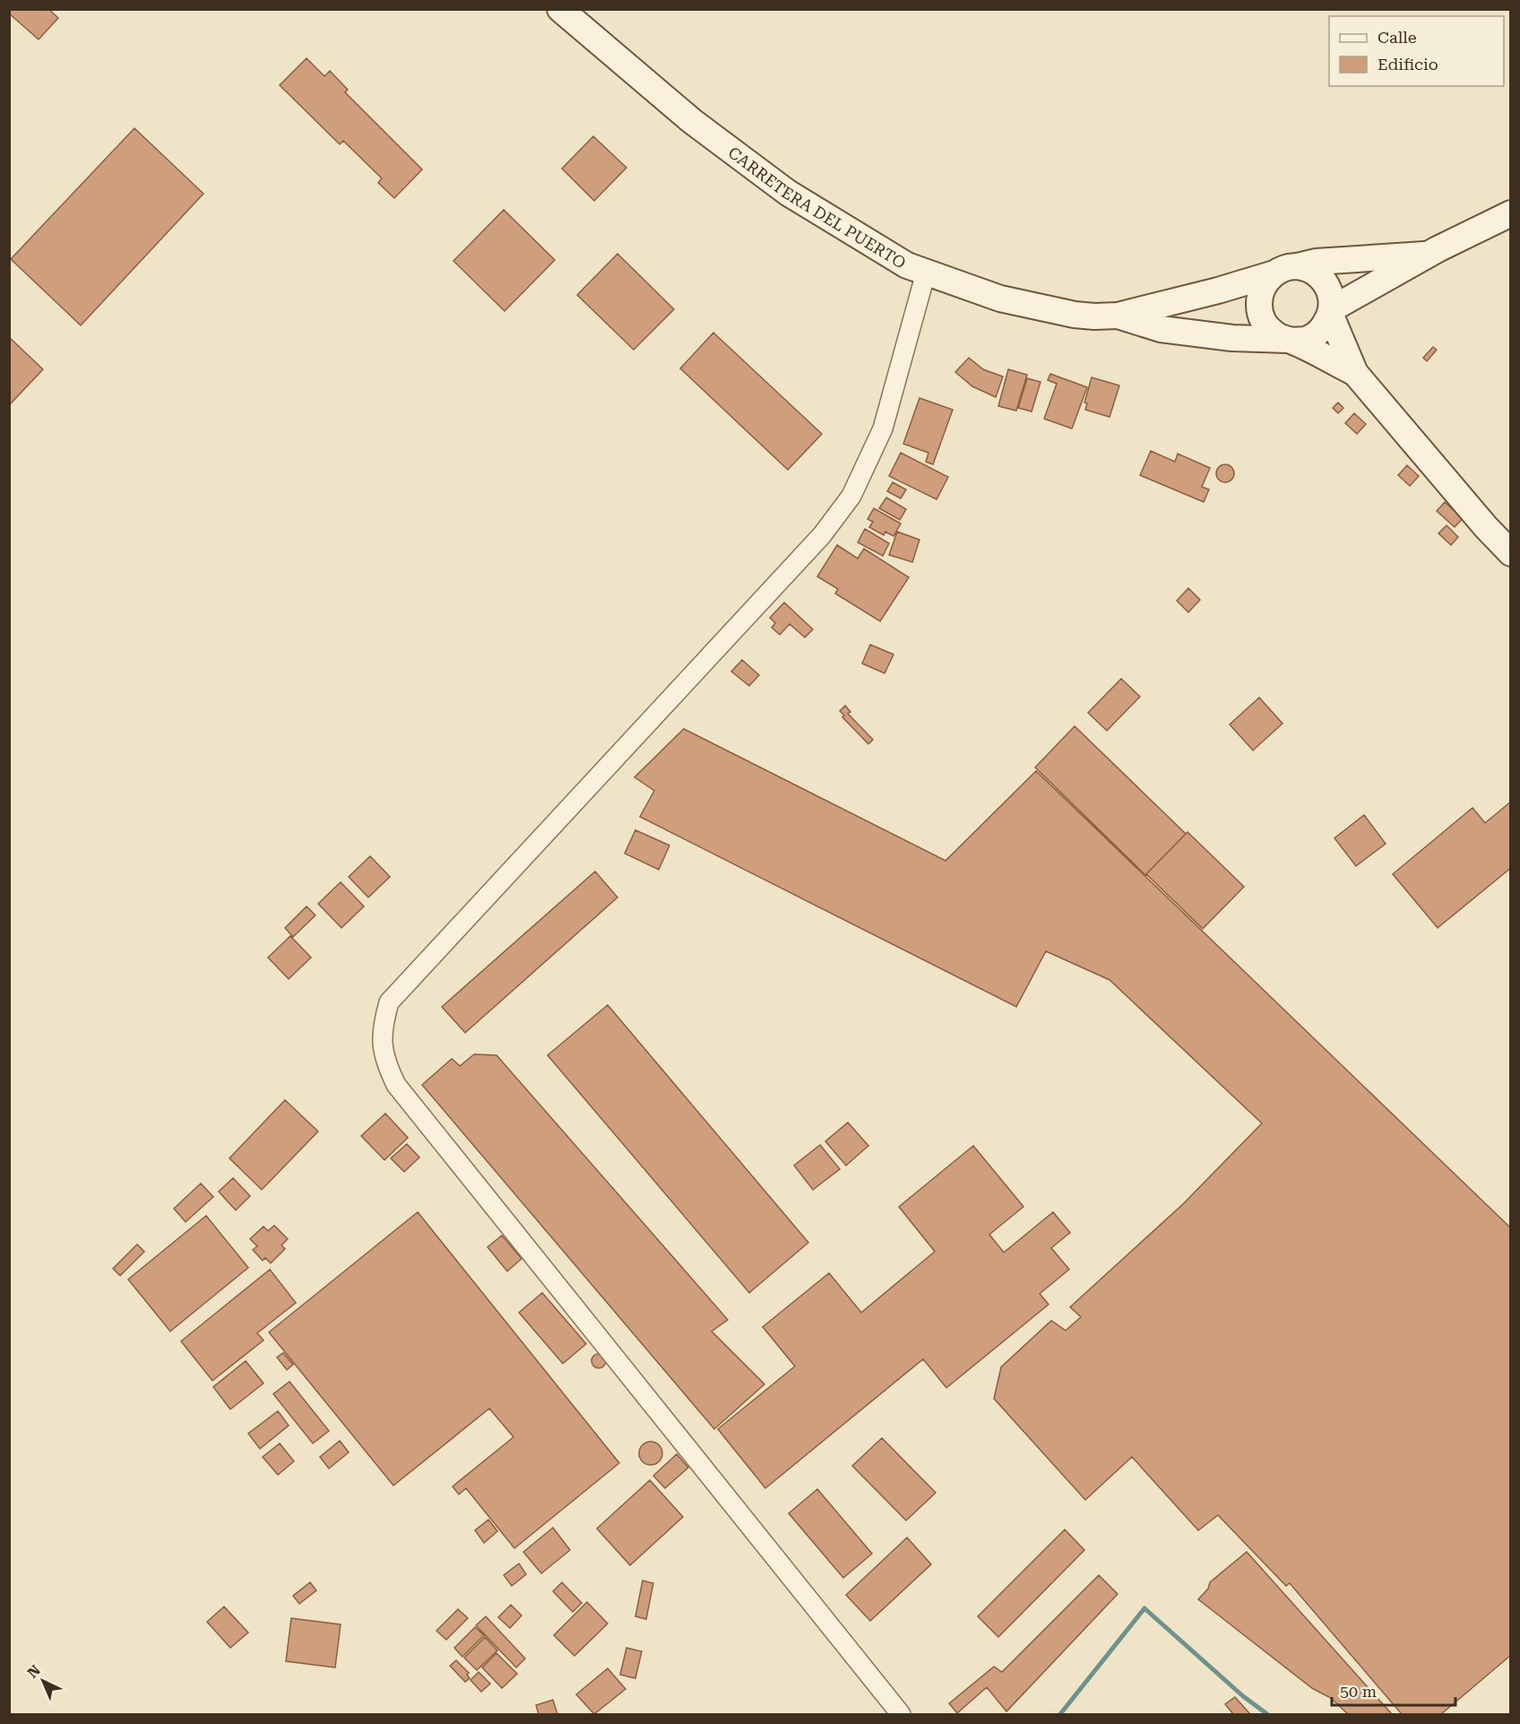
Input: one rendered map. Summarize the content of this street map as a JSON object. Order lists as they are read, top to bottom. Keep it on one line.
{"streets":{"main road":["CARRETERA DEL PUERTO"]},"legend":["Calle","Edificio"],"scale_bar":"50 m","north":"top left"}
